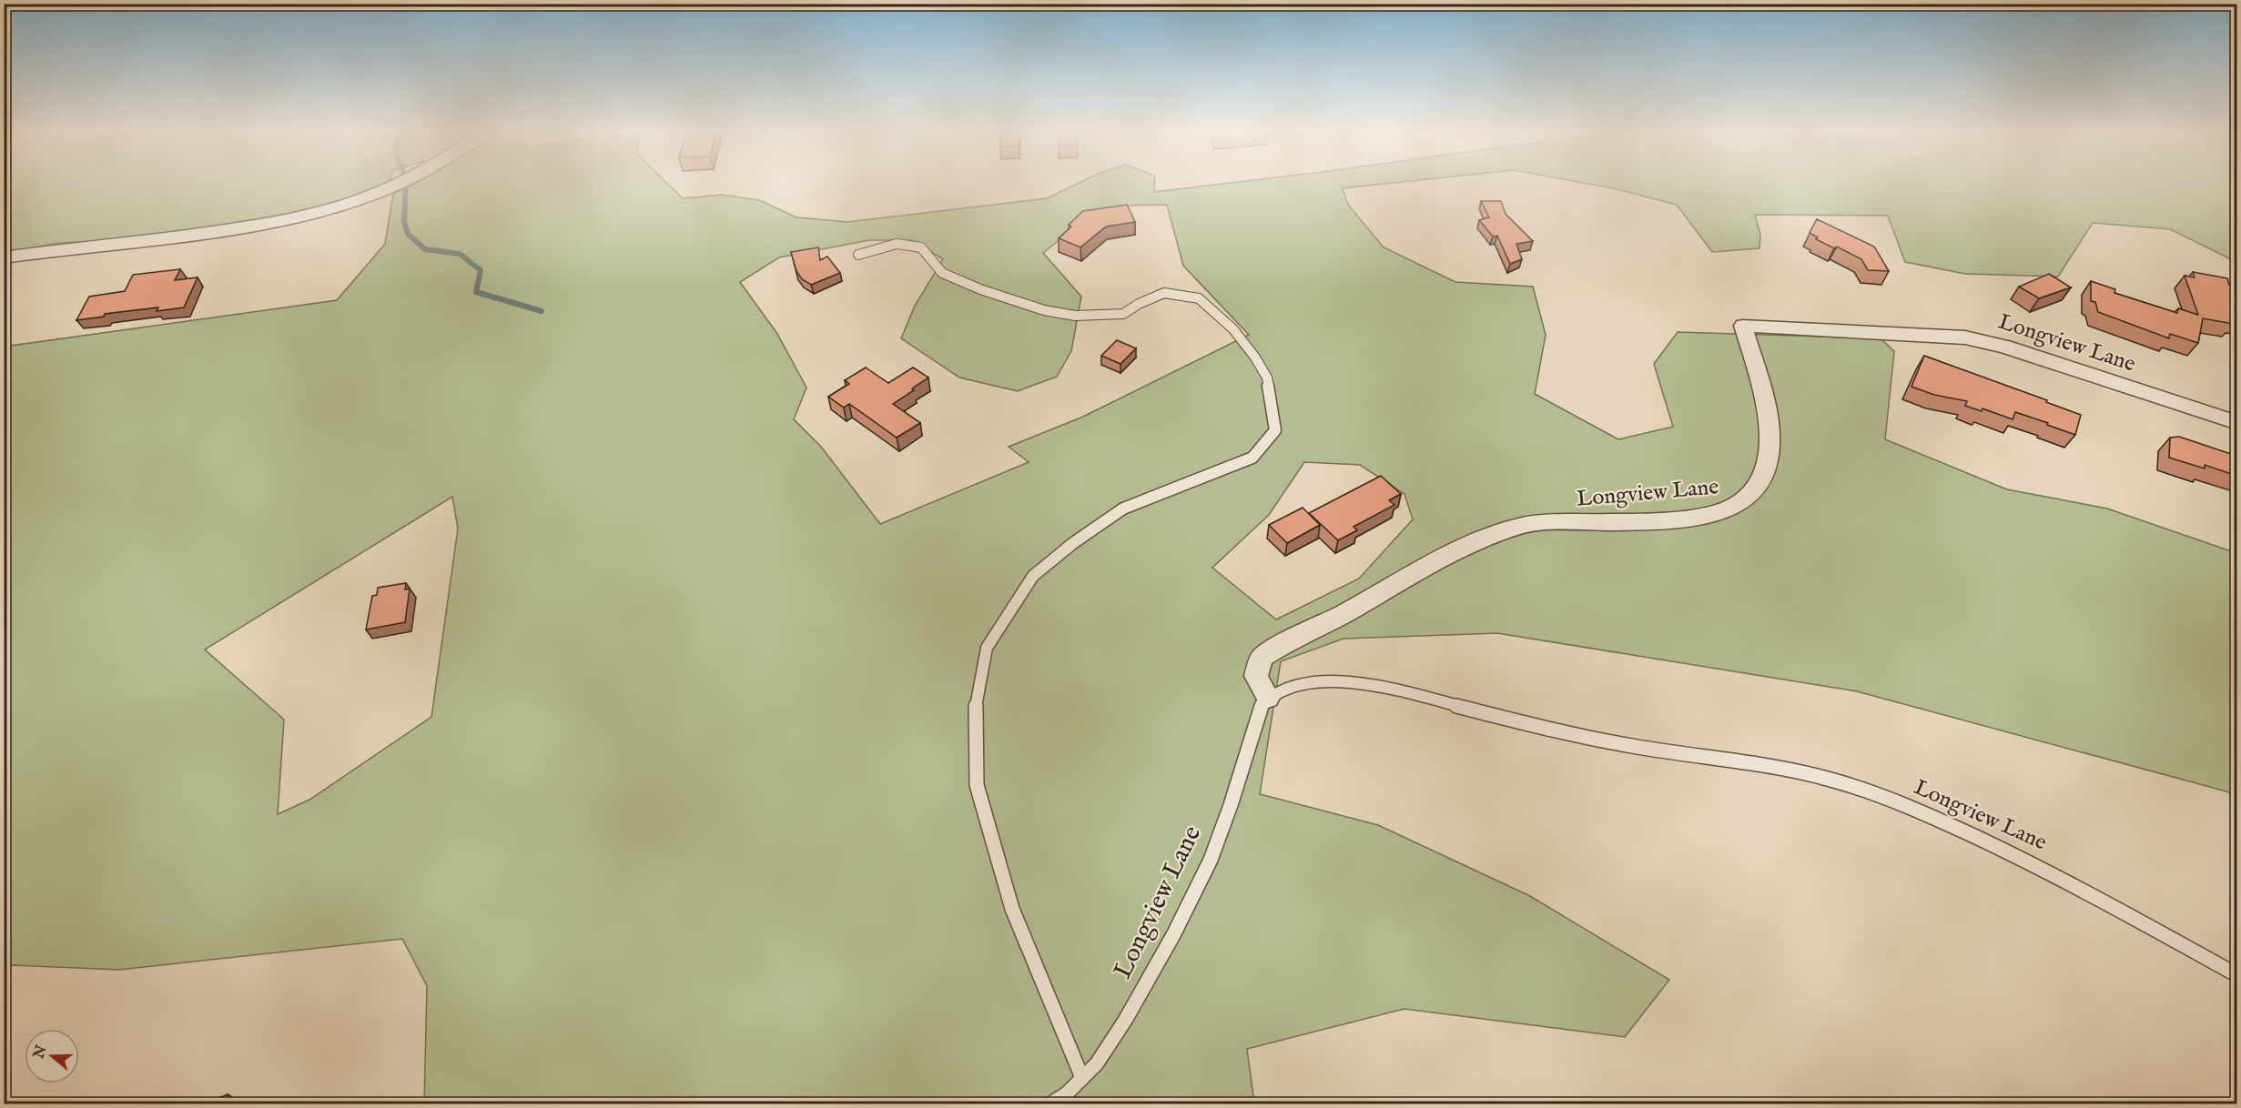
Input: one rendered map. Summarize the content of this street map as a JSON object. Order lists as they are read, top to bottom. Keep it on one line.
{"streets":{"street":["Longview Lane"]},"north":"left"}
